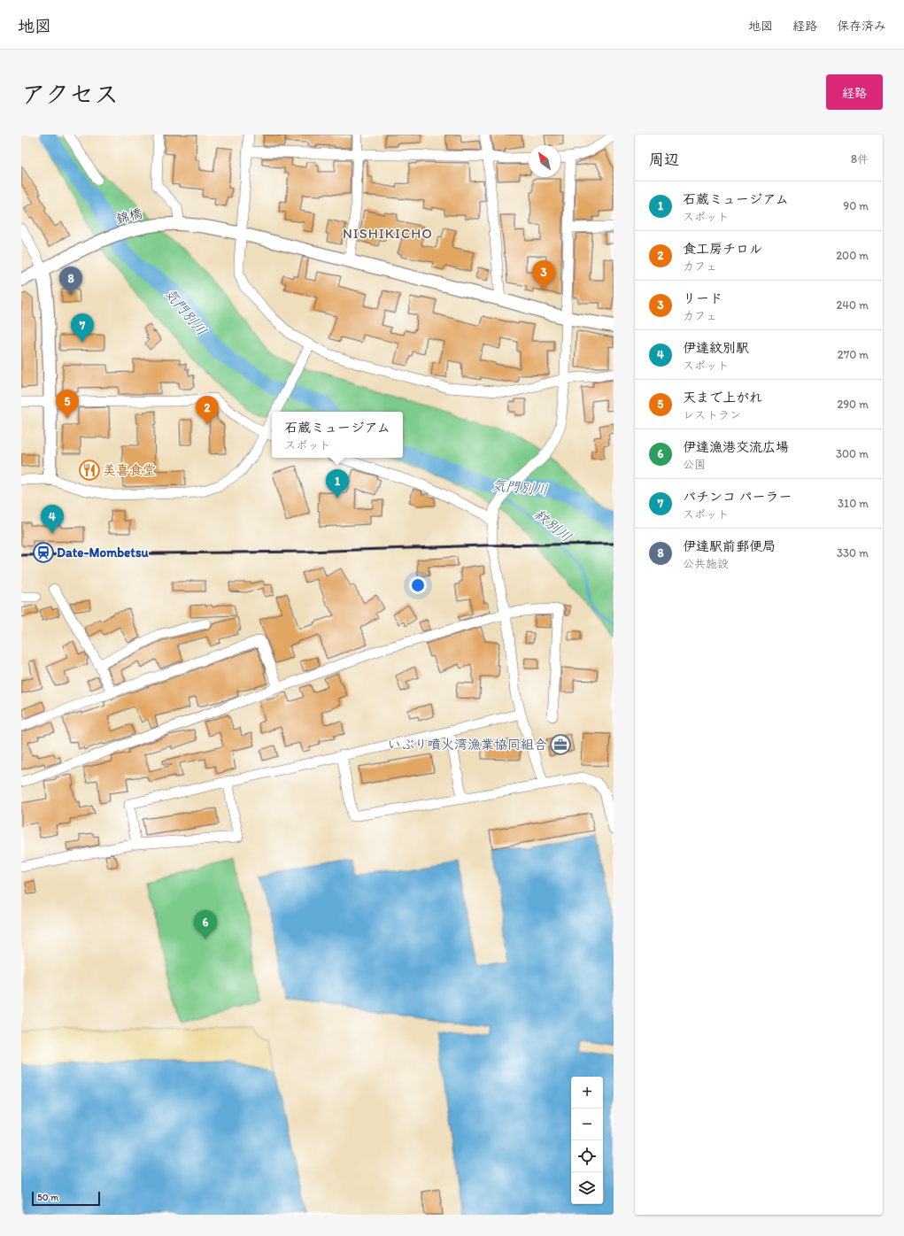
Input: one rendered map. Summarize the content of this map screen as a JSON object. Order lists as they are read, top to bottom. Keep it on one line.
{"streets":{"main road":["錦橋"]},"districts":["NISHIKICHO"],"water":["気門別川","紋別川"],"places":{"restaurant":["美喜食堂"],"station":["Date-Mombetsu"],"office":["いぶり噴火湾漁業協同組合"]},"scale_bar":"50 m","north":"top left","page":{"header":"地図","nav":["地図","経路","保存済み"],"title":"アクセス","buttons":"経路","heading":["周辺","8件"],"list":[{"mark":"1","name":"石蔵ミュージアム","note":"スポット","value":"90 m"},{"mark":"2","name":"食工房チロル","note":"カフェ","value":"200 m"},{"mark":"3","name":"リード","note":"カフェ","value":"240 m"},{"mark":"4","name":"伊達紋別駅","note":"スポット","value":"270 m"},{"mark":"5","name":"天まで上がれ","note":"レストラン","value":"290 m"},{"mark":"6","name":"伊達漁港交流広場","note":"公園","value":"300 m"},{"mark":"7","name":"パチンコ パーラー","note":"スポット","value":"310 m"},{"mark":"8","name":"伊達駅前郵便局","note":"公共施設","value":"330 m"}],"pins":["3","8","7","5","2","1","4","6"],"popup":["石蔵ミュージアム","スポット"],"map_buttons":["+","−"],"scale":"50 m"}}
